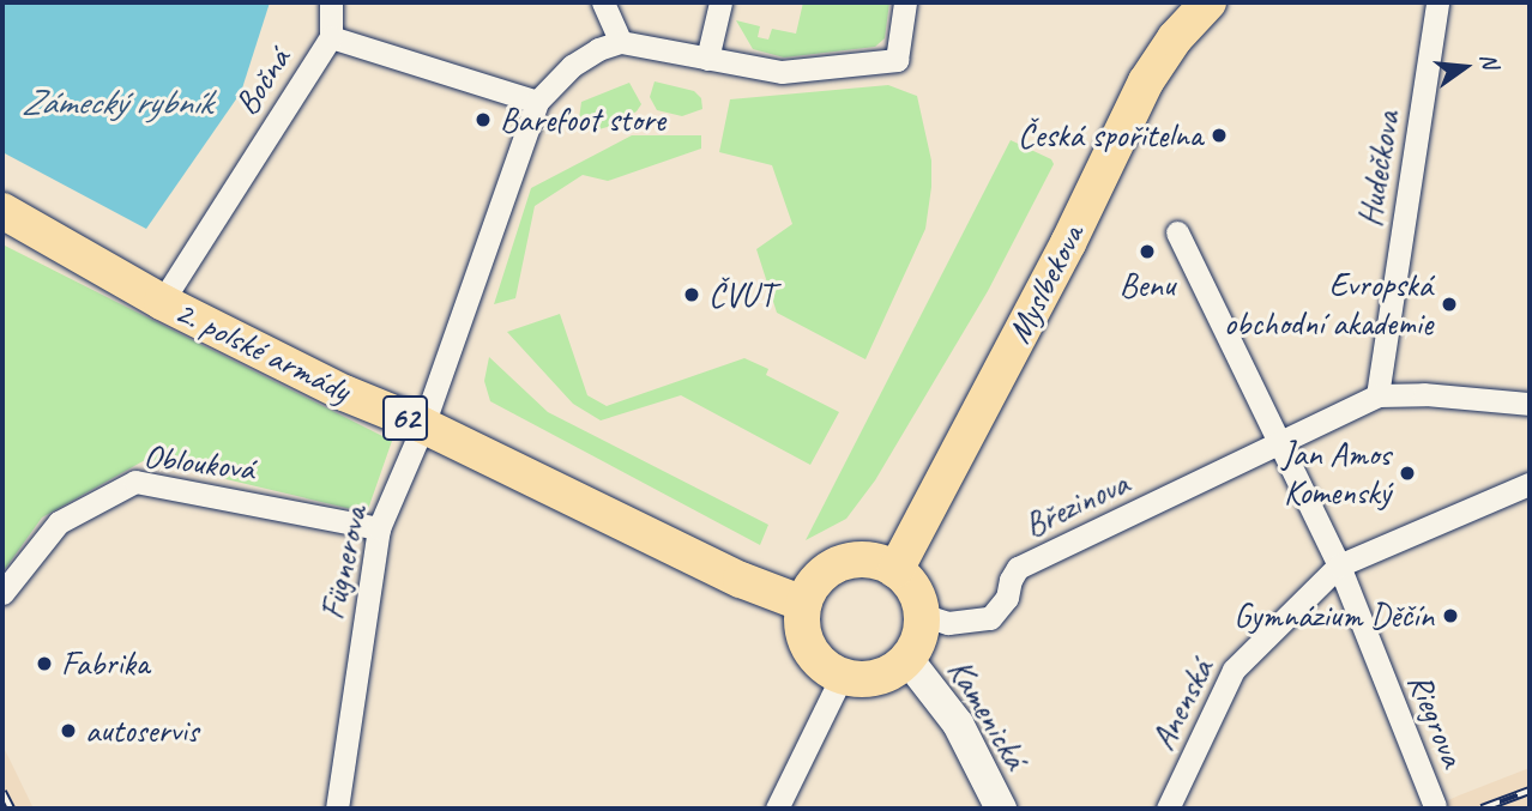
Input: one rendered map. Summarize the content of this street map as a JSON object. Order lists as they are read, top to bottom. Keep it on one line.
{"streets":{"main road":["Myslbekova","2. polské armády","62"],"street":["Bočná","Hudečkova","Oblouková","Březinova","Fügnerova","Anenská","Kamenická","Riegrova"]},"crossings":[["Bočná","2. polské armády"],["Bočná","Fügnerova"],["Myslbekova","2. polské armády"],["Myslbekova","Březinova"],["Myslbekova","Kamenická"],["2. polské armády","Březinova"],["2. polské armády","Fügnerova"],["2. polské armády","Kamenická"],["Oblouková","Fügnerova"],["Březinova","Kamenická"],["Březinova","Riegrova"],["Anenská","Riegrova"]],"water":["Zámecký rybník"],"places":["Barefoot store","Česká spořitelna","Benu","ČVUT","Evropská obchodní akademie","Jan Amos Komenský","Gymnázium Děčín","Fabrika","autoservis"],"north":"right"}
